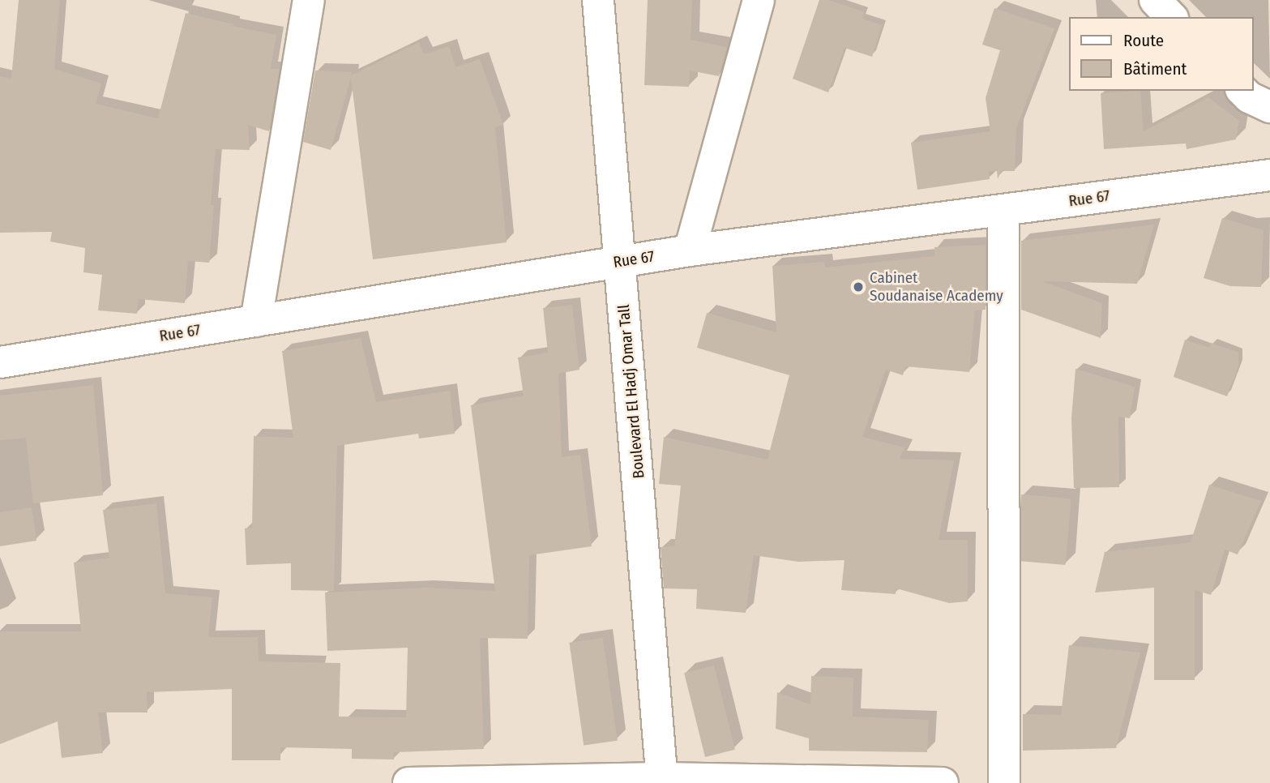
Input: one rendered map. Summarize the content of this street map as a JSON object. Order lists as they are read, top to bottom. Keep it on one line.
{"streets":{"street":["Rue 67","Boulevard El Hadj Omar Tall"]},"crossings":[["Rue 67","Boulevard El Hadj Omar Tall"]],"places":["Cabinet Soudanaise Academy"],"legend":["Route","Bâtiment"]}
